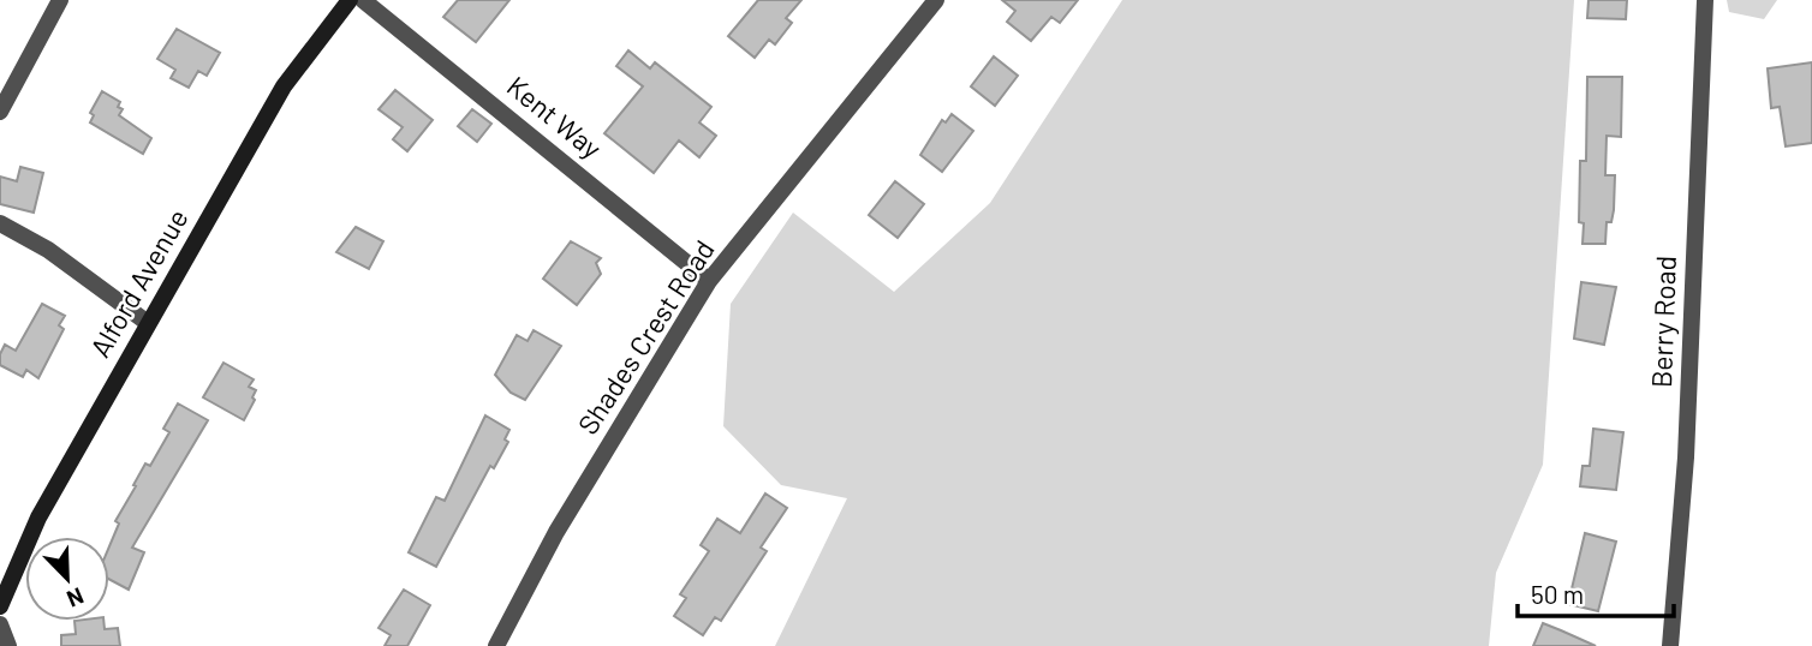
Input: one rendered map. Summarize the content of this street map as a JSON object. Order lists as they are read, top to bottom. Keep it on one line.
{"streets":{"street":["Kent Way","Alford Avenue","Berry Road","Shades Crest Road"]},"crossings":[["Kent Way","Shades Crest Road"]],"scale_bar":"50 m","north":"bottom right"}
